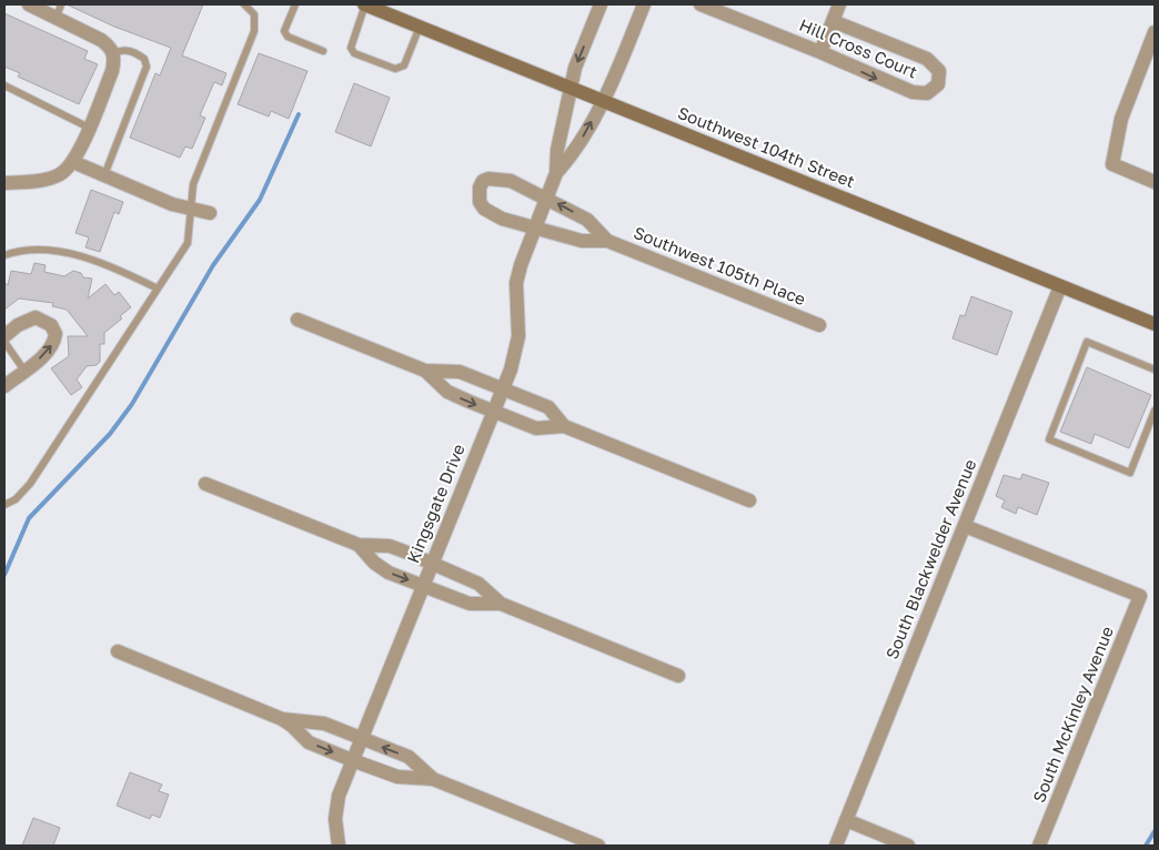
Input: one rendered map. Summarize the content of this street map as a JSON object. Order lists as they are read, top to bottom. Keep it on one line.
{"streets":{"main road":["Southwest 104th Street"],"street":["Hill Cross Court","Southwest 105th Place","Kingsgate Drive","South Blackwelder Avenue","South McKinley Avenue"]},"crossings":[["Southwest 104th Street","Kingsgate Drive"],["Southwest 104th Street","South Blackwelder Avenue"],["Southwest 105th Place","Kingsgate Drive"],["South Blackwelder Avenue","South McKinley Avenue"]]}
